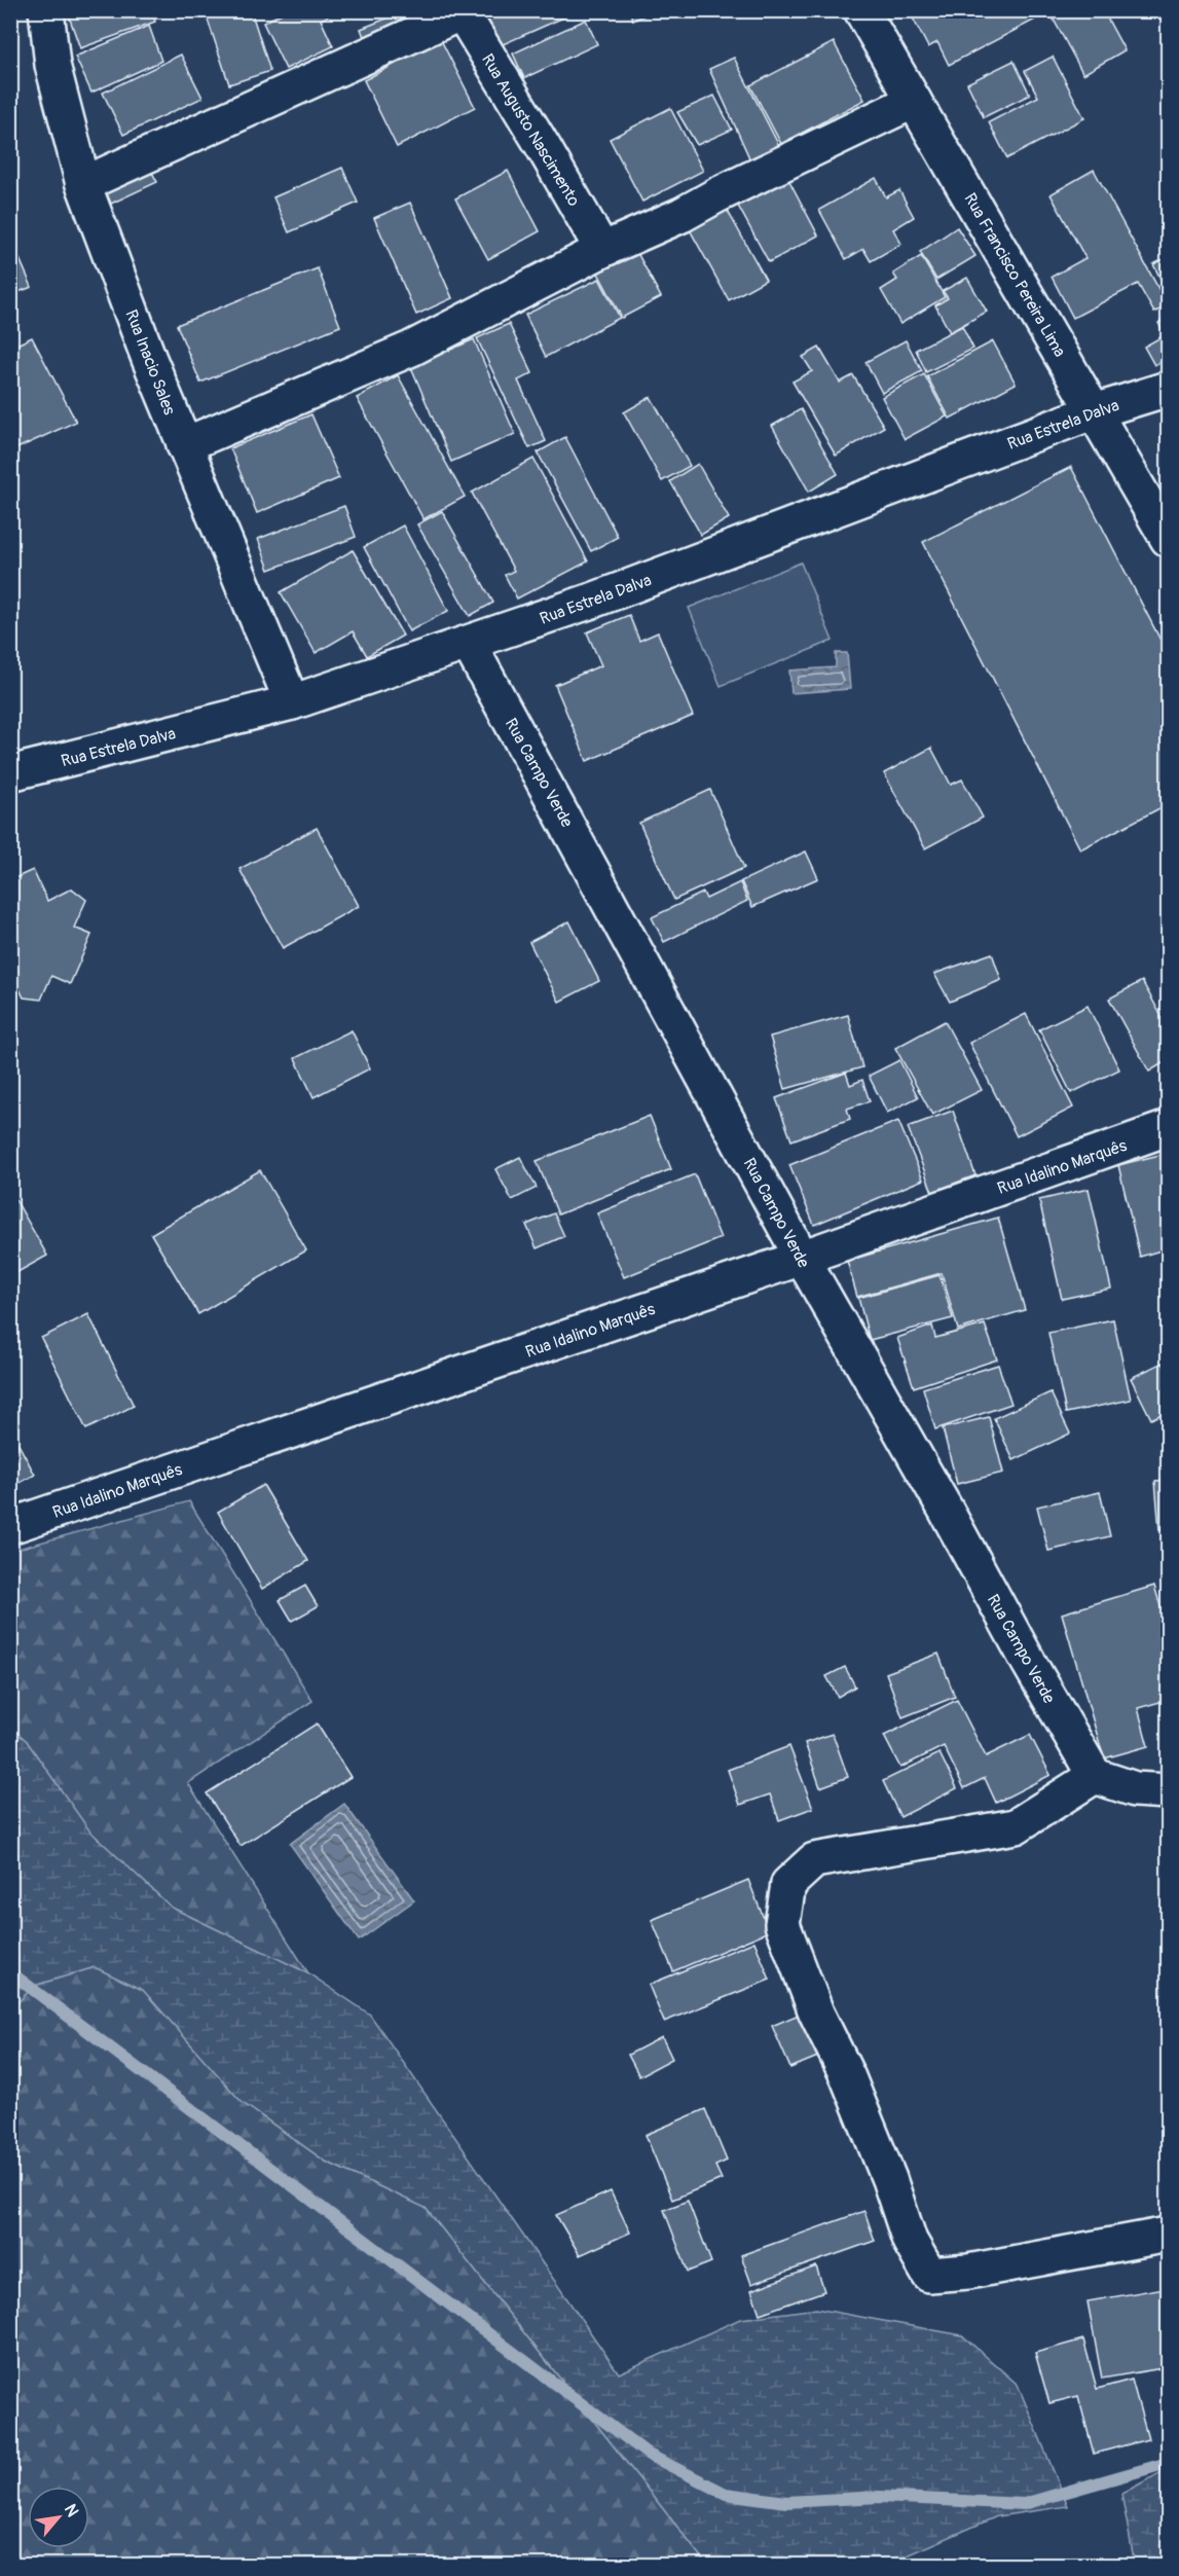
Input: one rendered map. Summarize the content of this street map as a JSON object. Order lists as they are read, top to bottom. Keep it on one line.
{"streets":{"street":["Rua Augusto Nascimento","Rua Francisco Pereira Lima","Rua Inacio Sales","Rua Estrela Dalva","Rua Campo Verde","Rua Idalino Marquês"]},"crossings":[["Rua Francisco Pereira Lima","Rua Estrela Dalva"],["Rua Inacio Sales","Rua Estrela Dalva"],["Rua Estrela Dalva","Rua Campo Verde"],["Rua Campo Verde","Rua Idalino Marquês"]],"north":"top right"}
